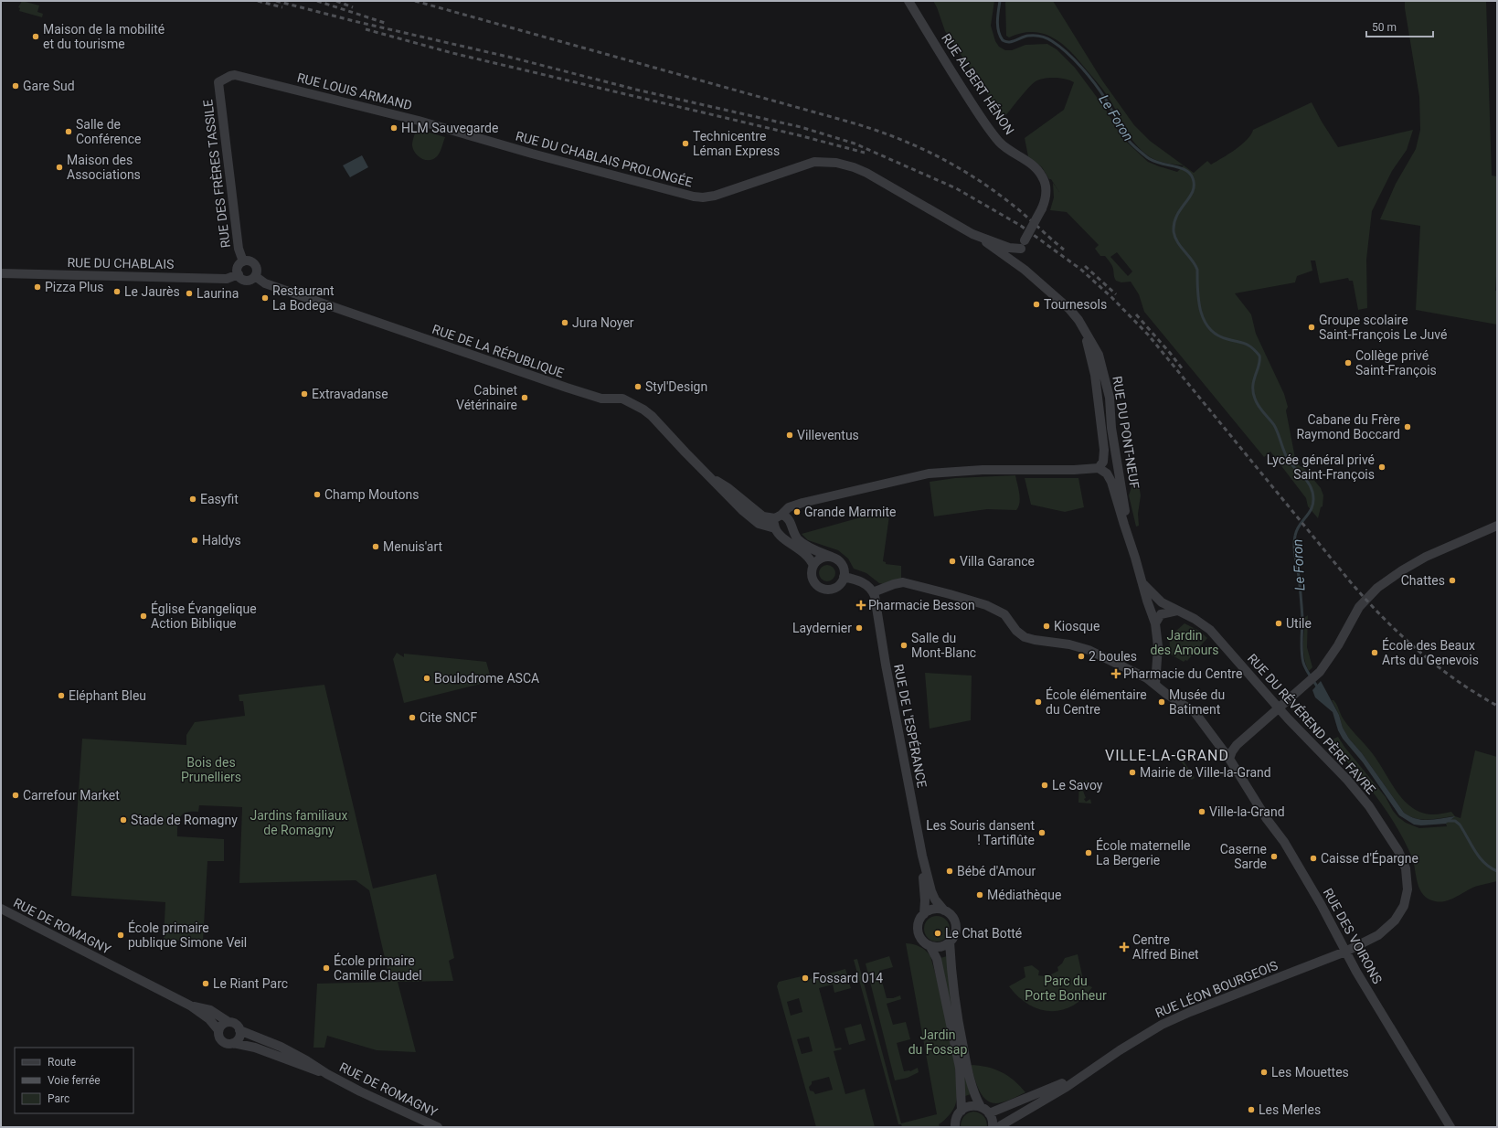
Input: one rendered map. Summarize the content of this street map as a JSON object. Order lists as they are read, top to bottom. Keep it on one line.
{"streets":{"street":["RUE ALBERT HÉNON","RUE LOUIS ARMAND","RUE DU CHABLAIS PROLONGÉE","RUE DES FRÈRES TASSILE","RUE DU CHABLAIS","RUE DE LA RÉPUBLIQUE","RUE DU PONT-NEUF","RUE DU RÉVÉREND PÈRE FAVRE","RUE DE L'ESPÉRANCE","RUE DE ROMAGNY","RUE DES VOIRONS","RUE LÉON BOURGEOIS"]},"crossings":[["RUE ALBERT HÉNON","RUE DU CHABLAIS PROLONGÉE"],["RUE LOUIS ARMAND","RUE DU CHABLAIS PROLONGÉE"],["RUE LOUIS ARMAND","RUE DES FRÈRES TASSILE"],["RUE DU CHABLAIS PROLONGÉE","RUE DU PONT-NEUF"],["RUE DES FRÈRES TASSILE","RUE DU CHABLAIS"],["RUE DES FRÈRES TASSILE","RUE DE LA RÉPUBLIQUE"],["RUE DU CHABLAIS","RUE DE LA RÉPUBLIQUE"],["RUE DU PONT-NEUF","RUE DU RÉVÉREND PÈRE FAVRE"],["RUE DU PONT-NEUF","RUE DES VOIRONS"],["RUE DU RÉVÉREND PÈRE FAVRE","RUE DES VOIRONS"],["RUE DU RÉVÉREND PÈRE FAVRE","RUE LÉON BOURGEOIS"],["RUE DE L'ESPÉRANCE","RUE DES VOIRONS"],["RUE DES VOIRONS","RUE LÉON BOURGEOIS"]],"districts":["VILLE-LA-GRAND"],"water":["Le Foron"],"parks":["Jardin des Amours","Bois des Prunelliers","Jardins familiaux de Romagny","Parc du Porte Bonheur","Jardin du Fossap"],"places":{"other":["Maison de la mobilité et du tourisme","Gare Sud","HLM Sauvegarde","Salle de Conférence","Technicentre Léman Express","Maison des Associations","Pizza Plus","Le Jaurès","Laurina","Restaurant La Bodega","Tournesols","Jura Noyer","Groupe scolaire Saint-François Le Juvé","Collège privé Saint-François","Styl'Design","Extravadanse","Cabinet Vétérinaire","Cabane du Frère Raymond Boccard","Villeventus","Lycée général privé Saint-François","Champ Moutons","Easyfit","Grande Marmite","Haldys","Menuis'art","Villa Garance","Chattes","Église Évangelique Action Biblique","Utile","Kiosque","Laydernier","Salle du Mont-Blanc","École des Beaux Arts du Genevois","2 boules","Boulodrome ASCA","Eléphant Bleu","École élémentaire du Centre","Musée du Batiment","Cite SNCF","Mairie de Ville-la-Grand","Le Savoy","Carrefour Market","Ville-la-Grand","Stade de Romagny","Les Souris dansent ! Tartiflûte","École maternelle La Bergerie","Caserne Sarde","Caisse d'Épargne","Bébé d'Amour","Médiathèque","Le Chat Botté","École primaire publique Simone Veil","École primaire Camille Claudel","Fossard 014","Le Riant Parc","Les Mouettes","Les Merles"],"health":["Pharmacie Besson","Pharmacie du Centre","Centre Alfred Binet"]},"legend":["Route","Voie ferrée","Parc"],"scale_bar":"50 m"}
